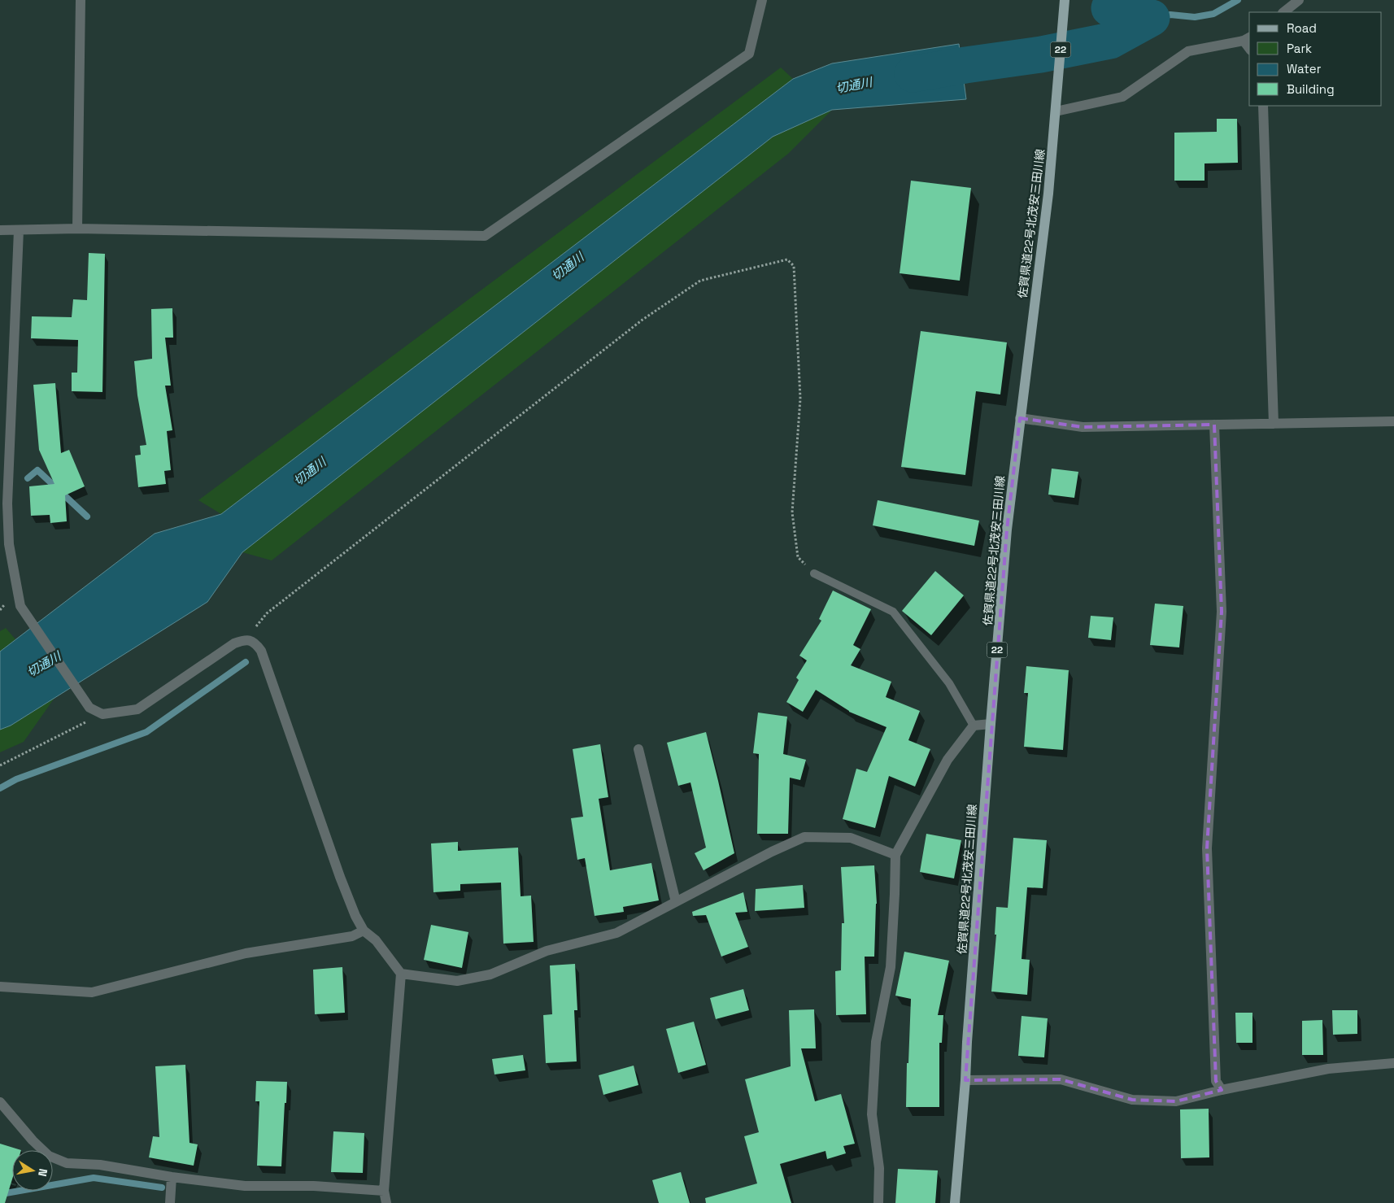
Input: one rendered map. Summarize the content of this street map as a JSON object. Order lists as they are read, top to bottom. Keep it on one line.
{"streets":{"main road":["22","佐賀県道22号北茂安三田川線"]},"water":["切通川"],"legend":["Road","Park","Water","Building"],"north":"right"}
